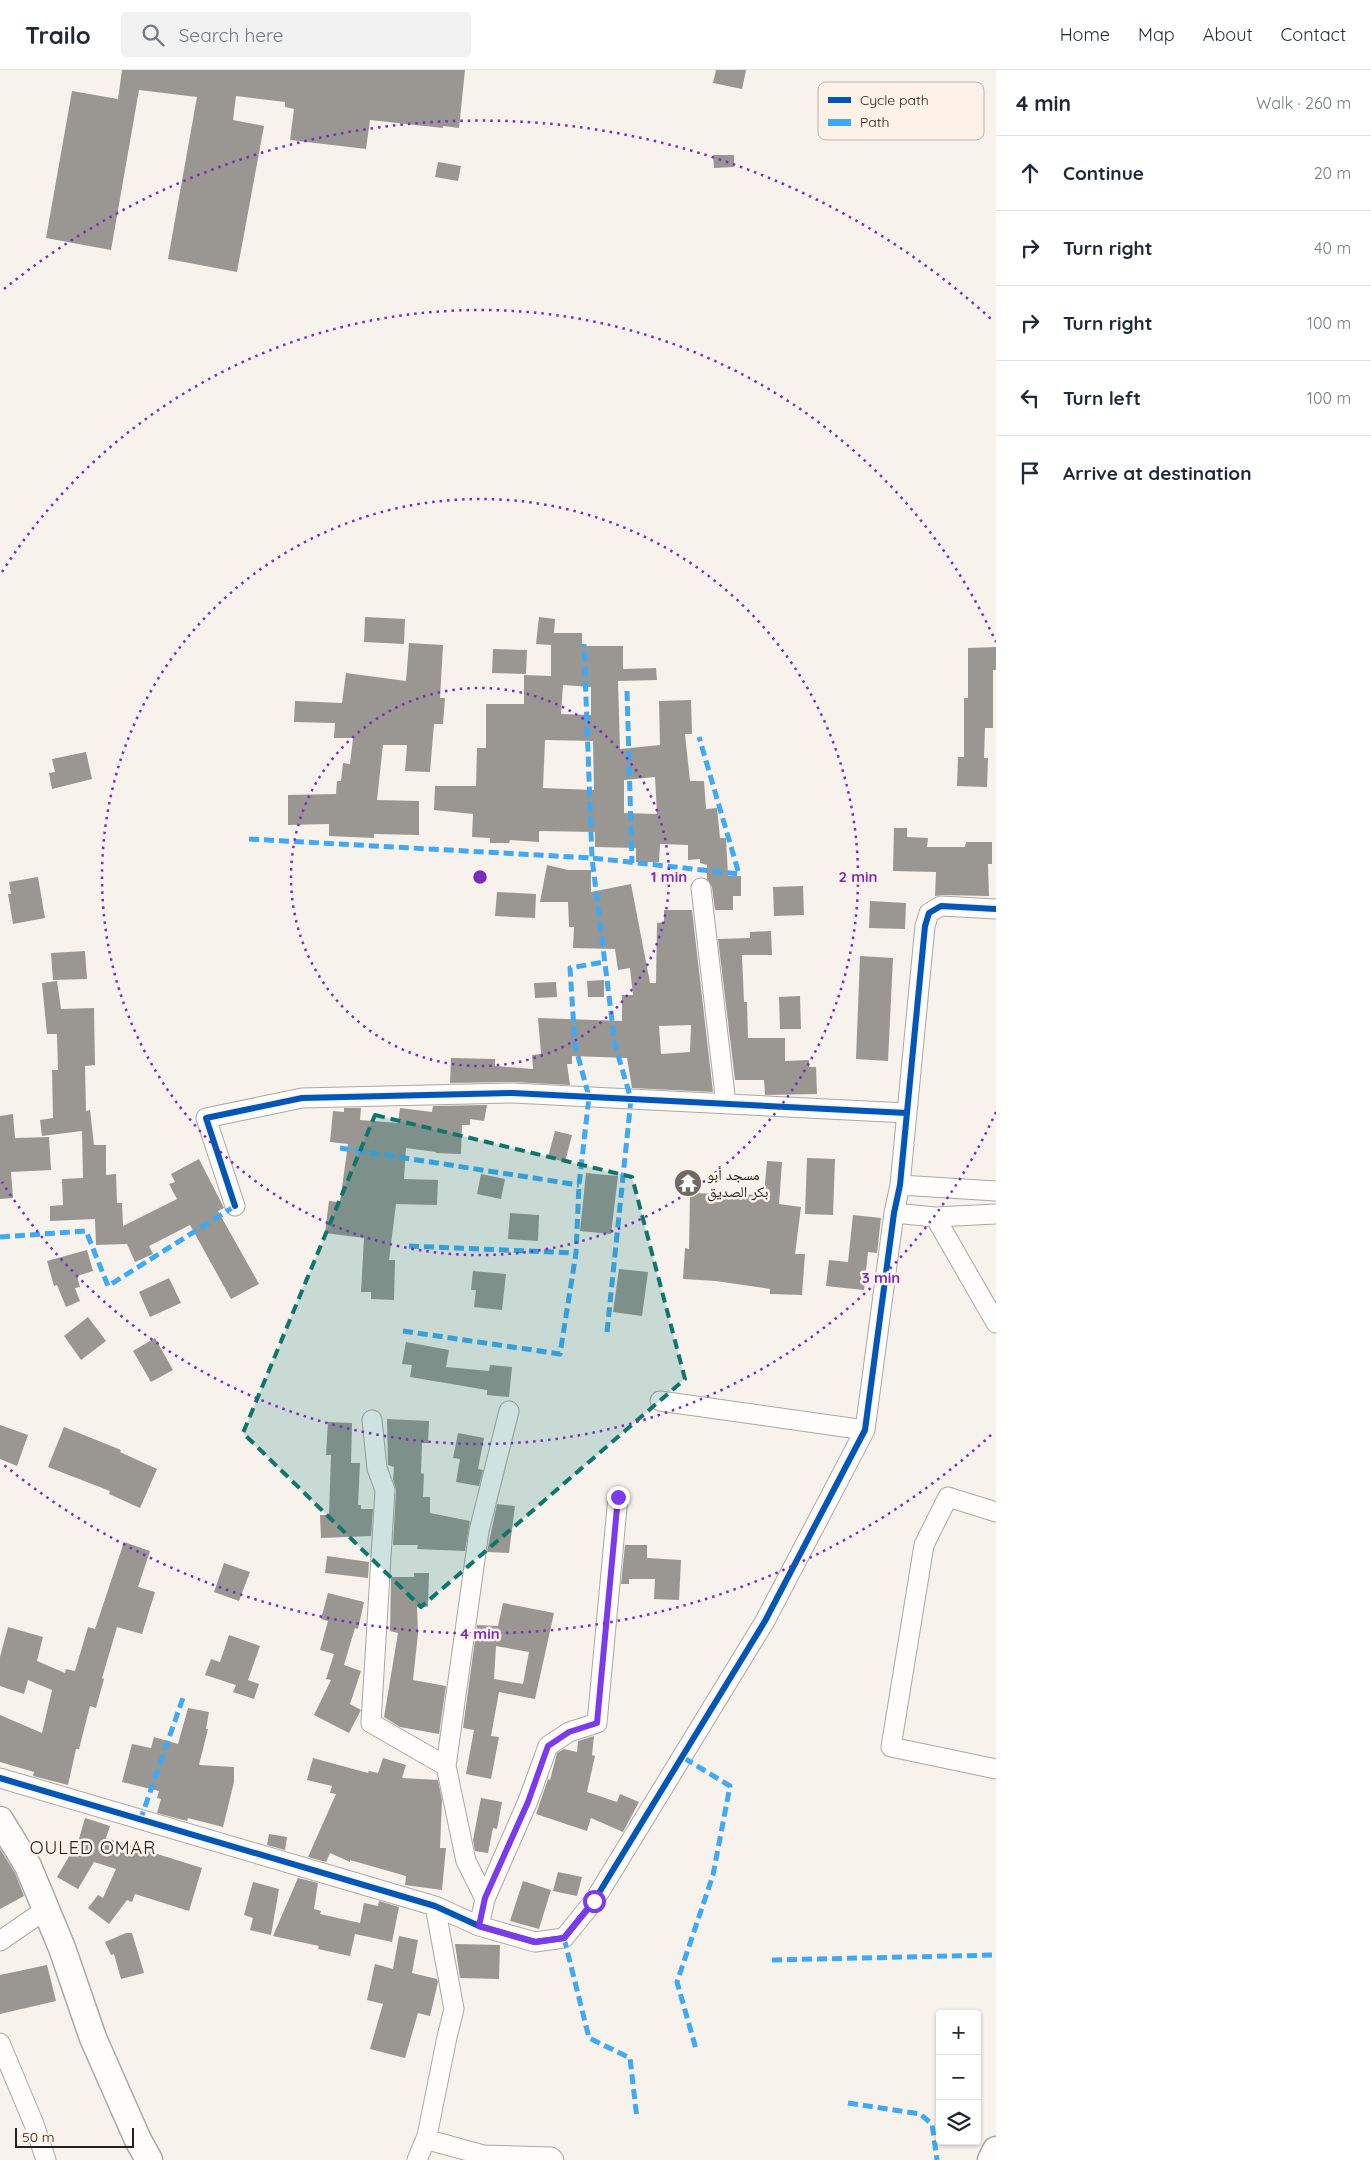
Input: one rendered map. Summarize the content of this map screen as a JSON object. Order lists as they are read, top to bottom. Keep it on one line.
{"districts":["OULED OMAR"],"places":{"temple":["مسجد أبو بكر الصديق"]},"legend":["Cycle path","Path"],"scale_bar":"50 m","page":{"header":"Trailo","search":"Search here","nav":["Home","Map","About","Contact"],"heading":["4 min","Walk · 260 m"],"list":[["Continue","20 m"],["Turn right","40 m"],["Turn right","100 m"],["Turn left","100 m"],"Arrive at destination"],"map_buttons":["+","−"],"scale":"50 m"},"rings":["1 min","2 min","3 min","4 min"]}
